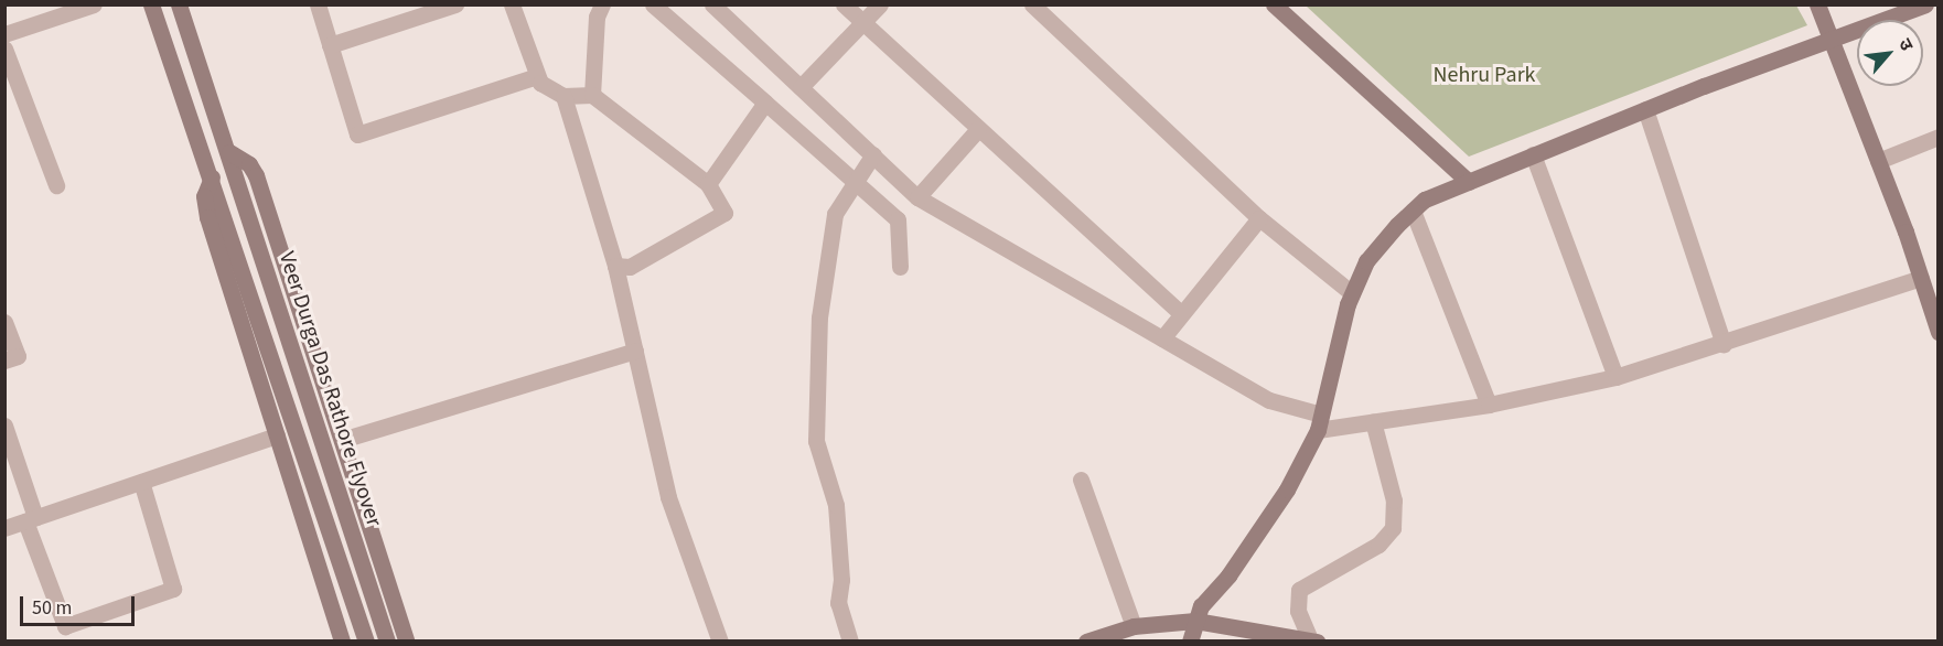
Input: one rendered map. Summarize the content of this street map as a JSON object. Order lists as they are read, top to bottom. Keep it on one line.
{"streets":{"street":["Veer Durga Das Rathore Flyover"]},"parks":["Nehru Park"],"scale_bar":"50 m","north":"top right"}
